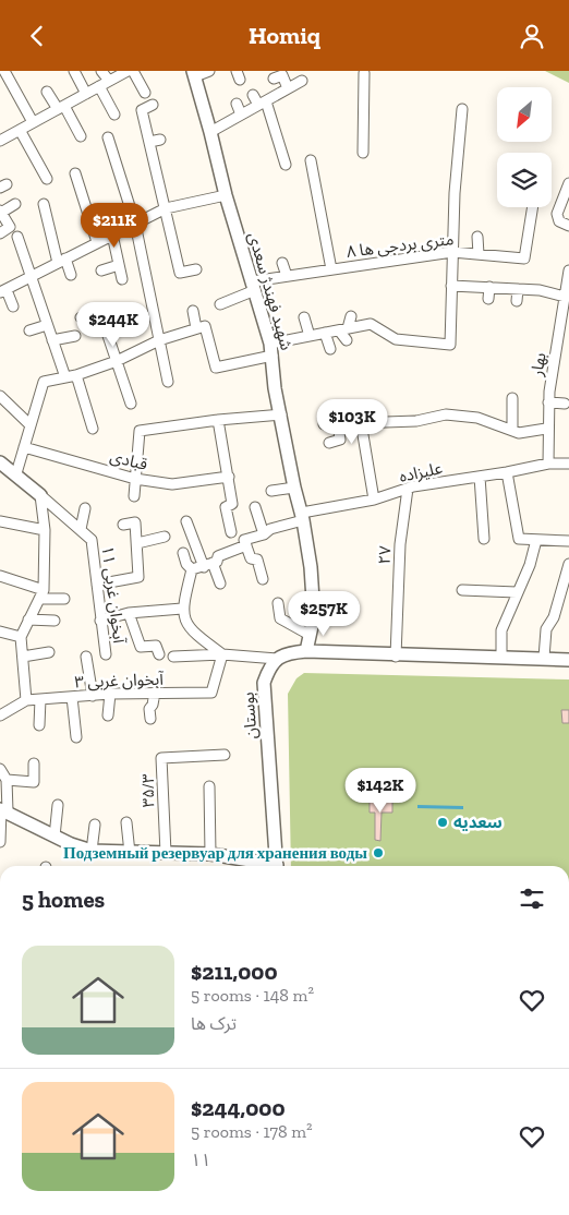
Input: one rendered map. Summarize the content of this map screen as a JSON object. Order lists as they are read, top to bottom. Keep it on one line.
{"streets":{"street":["۸ متری بردجی ها","شهید فهندژ سعدی","بهار","قبادی","علیزاده","۲۷","آبخوان غربی ۱۱","آبخوان غربی ۳","بوستان","۳۵/۳"]},"crossings":[["۸ متری بردجی ها","شهید فهندژ سعدی"],["شهید فهندژ سعدی","علیزاده"],["بهار","علیزاده"],["علیزاده","۲۷"]],"places":["سعدیه","Подземный резервуар для хранения воды"],"north":"bottom left","page":{"header":"Homiq","price":["$211K","$244K","$103K","$257K","$142K"],"heading":"5 homes","list":[{"name":"$211,000","note":"5 rooms · 148 m² · ترک ها"},{"name":"$244,000","note":"5 rooms · 178 m² · ۱۱"}]}}
